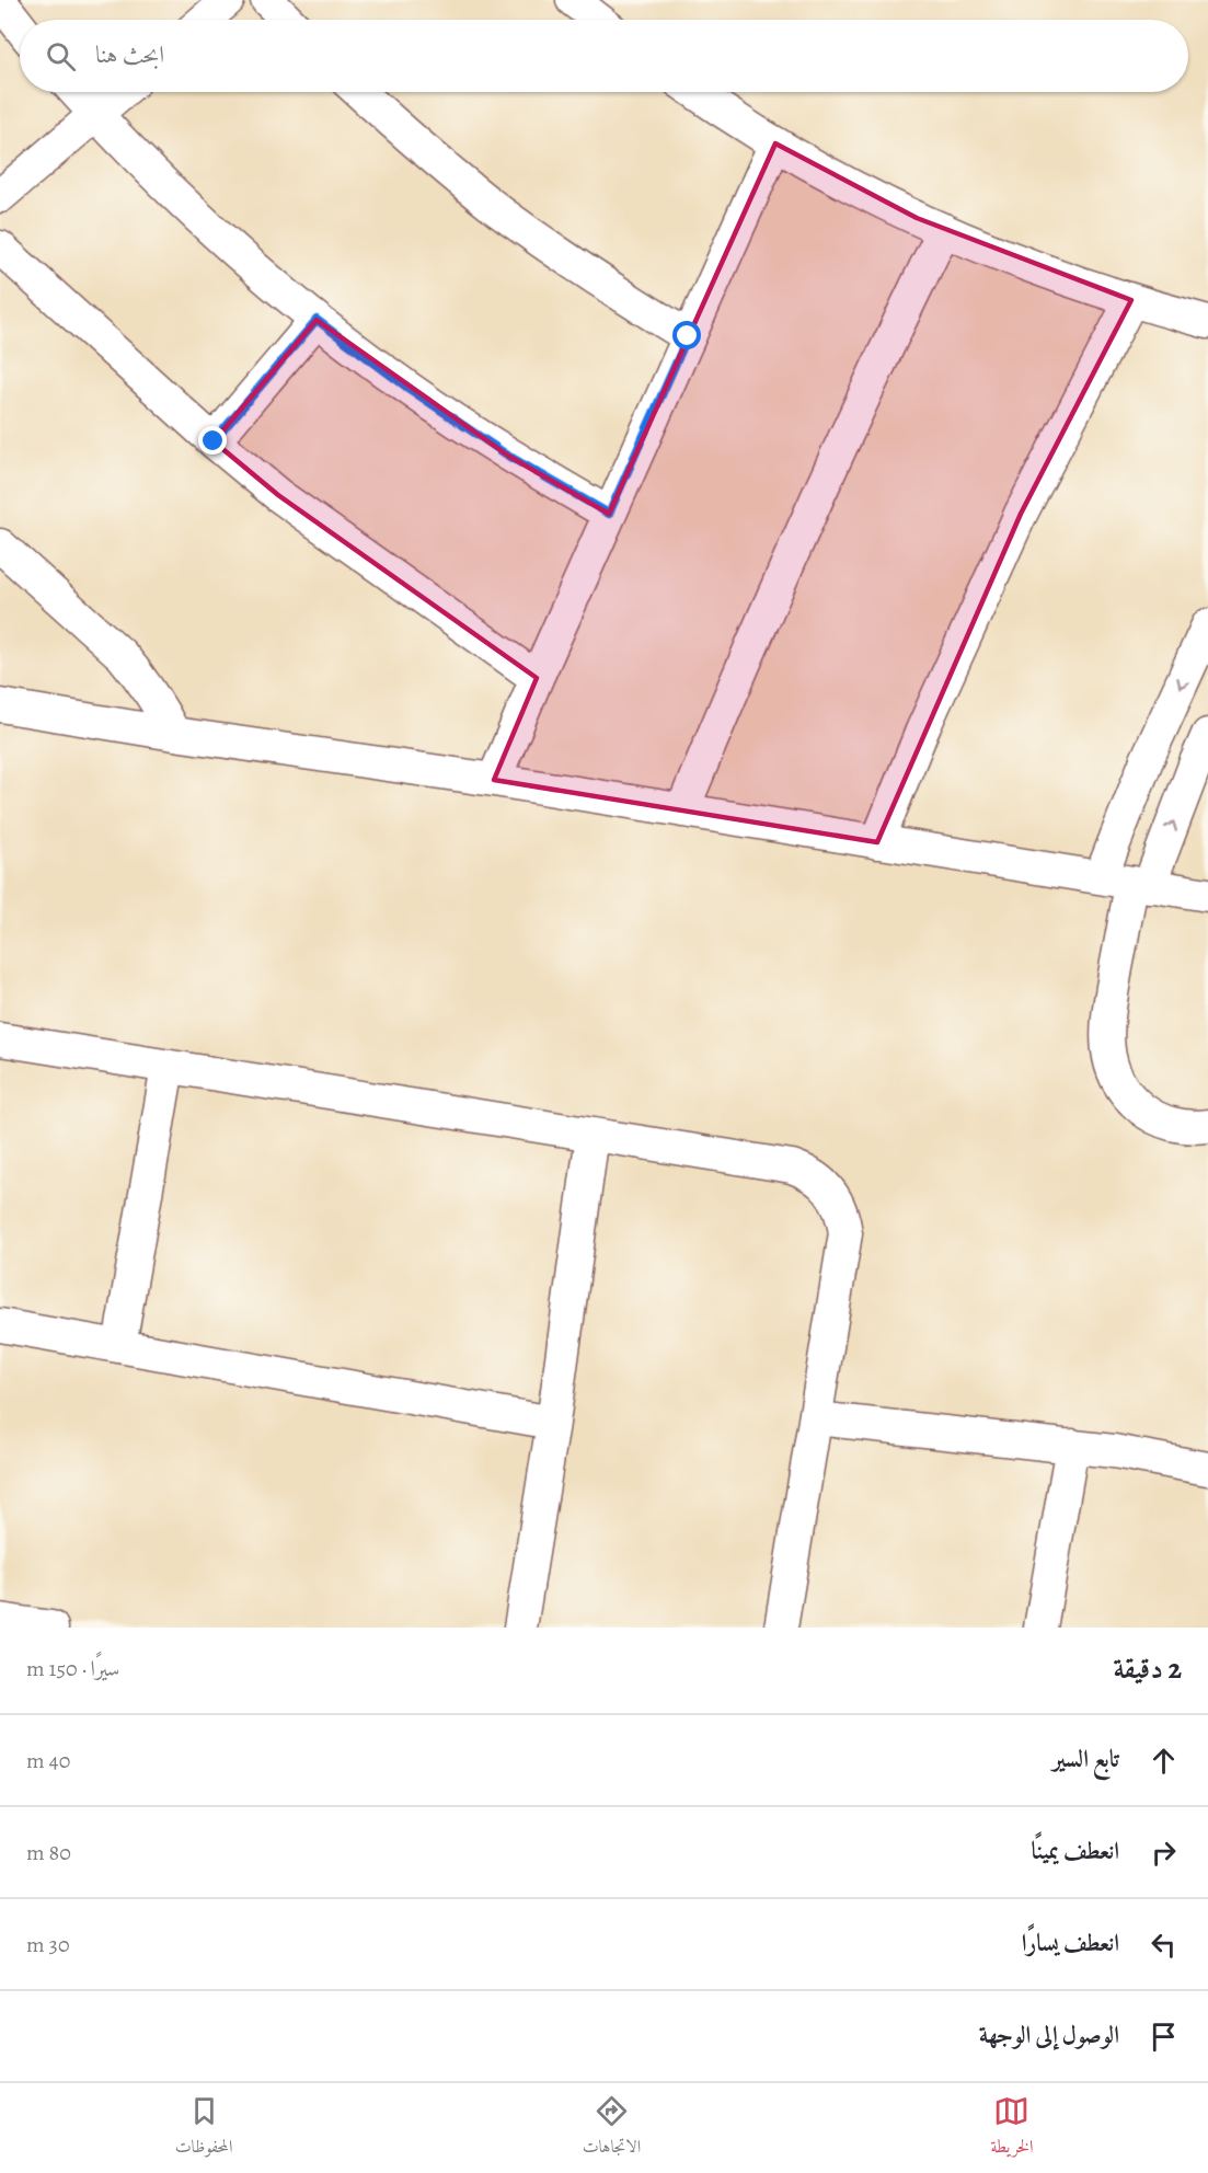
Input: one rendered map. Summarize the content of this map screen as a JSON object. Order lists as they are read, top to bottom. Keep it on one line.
{"page":{"search":"ابحث هنا","heading":["2 دقيقة","سيرًا · 150 m"],"list":[["تابع السير","40 m"],["انعطف يمينًا","80 m"],["انعطف يسارًا","30 m"],"الوصول إلى الوجهة"],"nav":["الخريطة","الاتجاهات","المحفوظات"]}}
